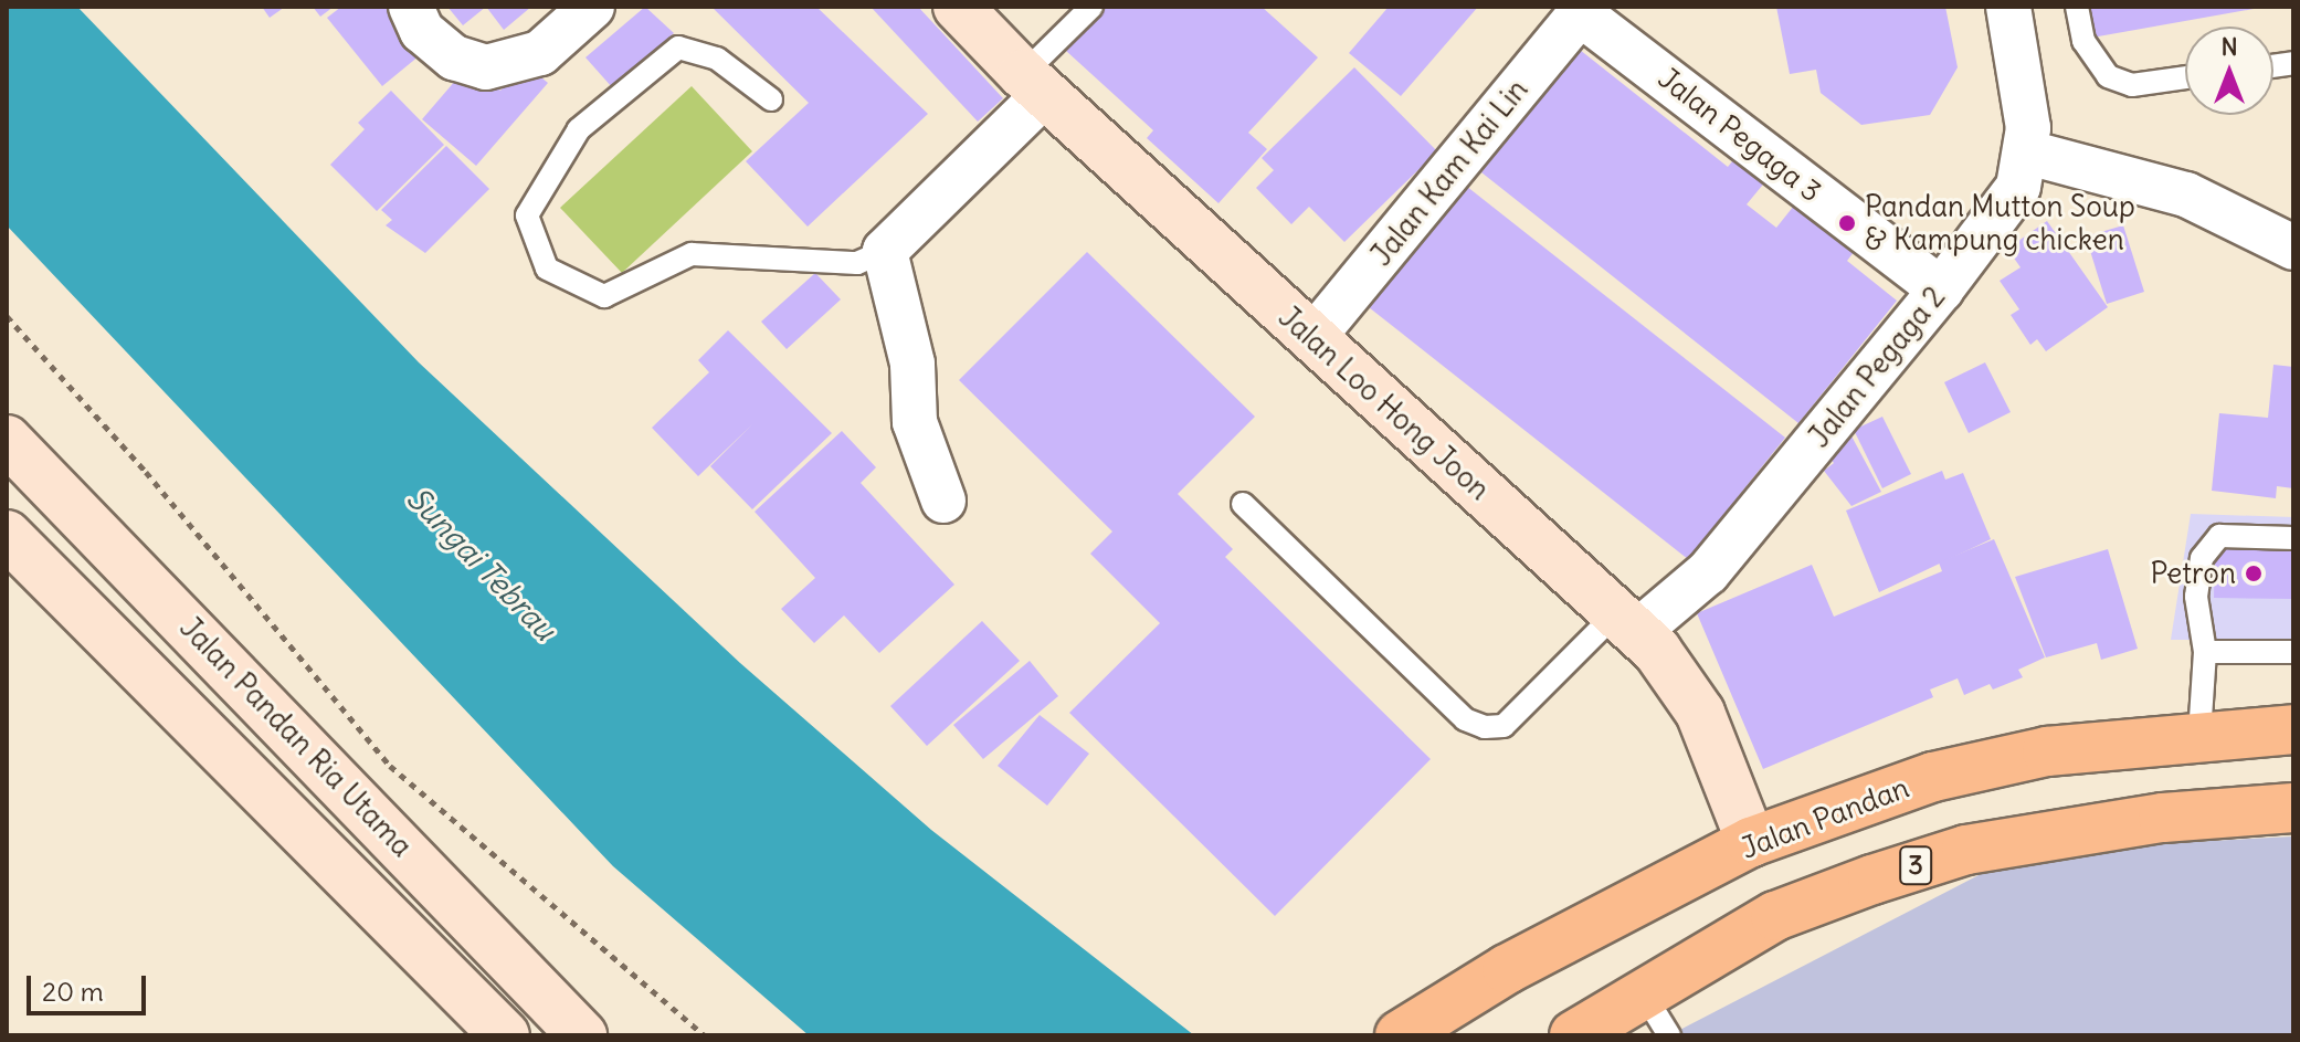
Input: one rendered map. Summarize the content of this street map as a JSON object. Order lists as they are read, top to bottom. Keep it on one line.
{"streets":{"highway":["Jalan Pandan","3"],"street":["Jalan Pegaga 3","Jalan Kam Kai Lin","Jalan Pegaga 2","Jalan Loo Hong Joon","Jalan Pandan Ria Utama"]},"crossings":[["Jalan Pegaga 3","Jalan Kam Kai Lin"],["Jalan Pegaga 3","Jalan Pegaga 2"],["Jalan Kam Kai Lin","Jalan Loo Hong Joon"],["Jalan Pegaga 2","Jalan Loo Hong Joon"],["Jalan Loo Hong Joon","Jalan Pandan"]],"water":["Sungai Tebrau"],"places":["Pandan Mutton Soup & Kampung chicken","Petron"],"scale_bar":"20 m","north":"top"}
